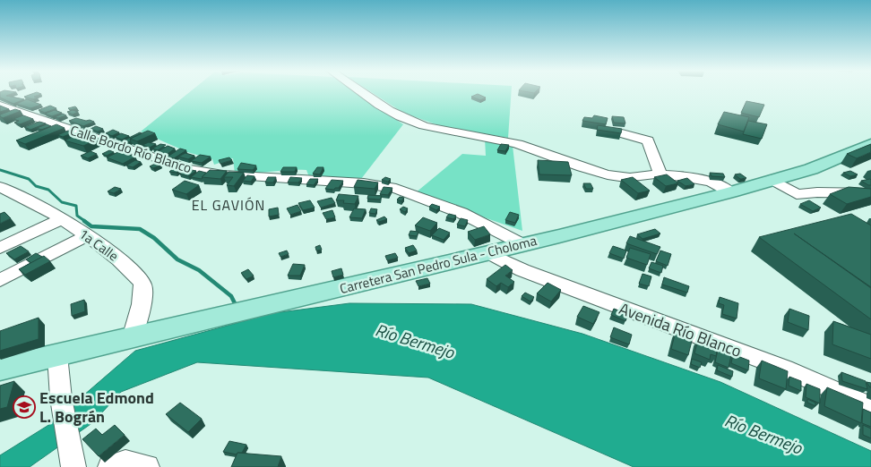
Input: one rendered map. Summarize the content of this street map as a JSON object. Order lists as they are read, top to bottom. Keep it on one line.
{"streets":{"main road":["Carretera San Pedro Sula - Choloma"],"street":["Calle Bordo Río Blanco","1a Calle","Avenida Río Blanco"]},"crossings":[["Calle Bordo Río Blanco","Carretera San Pedro Sula - Choloma"],["1a Calle","Carretera San Pedro Sula - Choloma"],["Carretera San Pedro Sula - Choloma","Avenida Río Blanco"]],"districts":["EL GAVIÓN"],"water":["Río Bermejo"],"places":{"school or university":["Escuela Edmond L. Bográn"]}}
